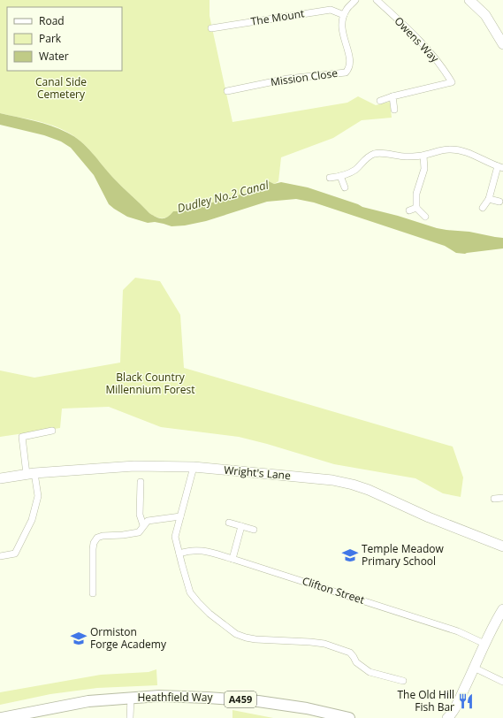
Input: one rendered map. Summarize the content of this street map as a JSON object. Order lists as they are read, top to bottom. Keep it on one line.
{"streets":{"main road":["Heathfield Way","A459"],"street":["The Mount","Owens Way","Mission Close","Wright's Lane","Clifton Street"]},"crossings":[["The Mount","Mission Close"]],"water":["Dudley No.2 Canal"],"parks":["Canal Side Cemetery","Black Country Millennium Forest"],"places":{"school or university":["Temple Meadow Primary School","Ormiston Forge Academy"],"restaurant":["The Old Hill Fish Bar"]},"legend":["Road","Park","Water"]}
